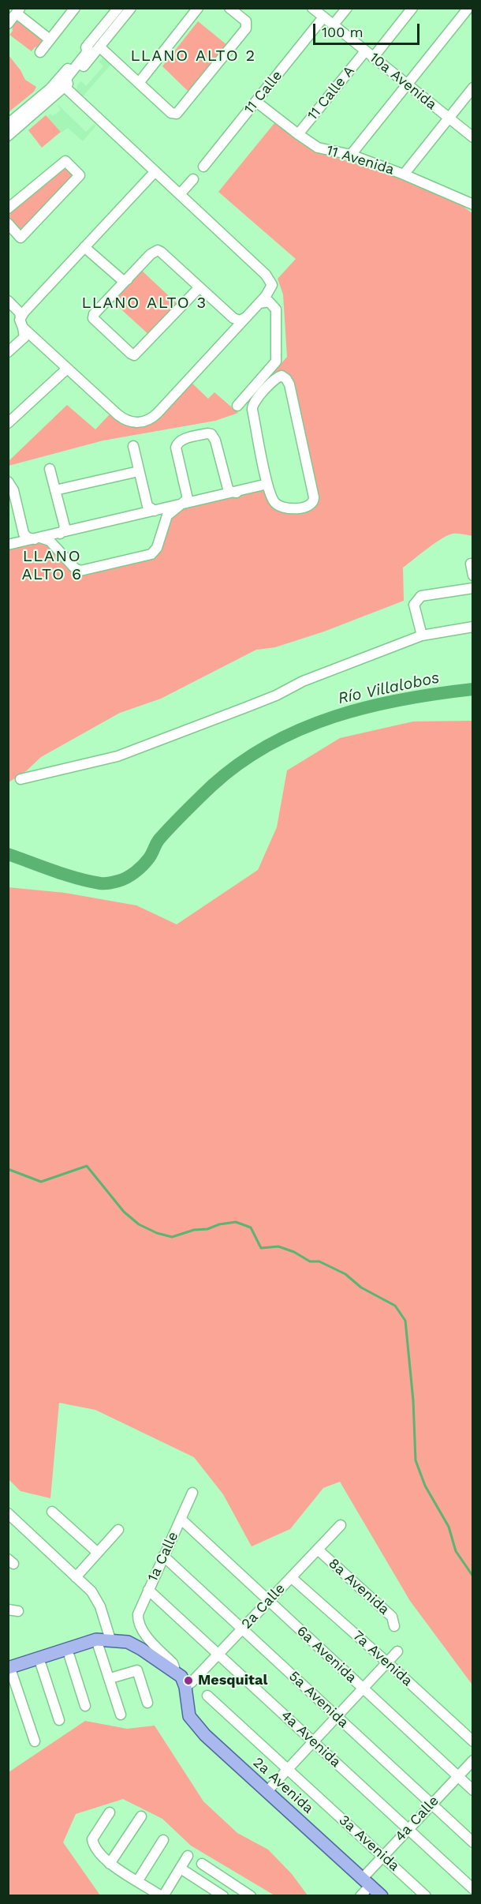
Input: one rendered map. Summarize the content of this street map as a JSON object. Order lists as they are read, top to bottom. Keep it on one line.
{"streets":{"main road":["2a Avenida"],"street":["10a Avenida","11 Calle","11 Calle A","11 Avenida","1a Calle","8a Avenida","2a Calle","6a Avenida","7a Avenida","5a Avenida","4a Avenida","4a Calle","3a Avenida"]},"crossings":[["10a Avenida","11 Calle"],["10a Avenida","11 Calle A"],["11 Calle","11 Avenida"],["11 Calle A","11 Avenida"],["1a Calle","6a Avenida"],["1a Calle","5a Avenida"],["1a Calle","4a Avenida"],["8a Avenida","2a Calle"],["2a Calle","6a Avenida"],["2a Calle","7a Avenida"],["2a Calle","5a Avenida"],["2a Calle","4a Avenida"],["2a Calle","2a Avenida"],["6a Avenida","4a Calle"],["5a Avenida","4a Calle"],["4a Avenida","4a Calle"],["2a Avenida","4a Calle"],["4a Calle","3a Avenida"]],"districts":["LLANO ALTO 2","LLANO ALTO 3","LLANO ALTO 6"],"water":["Río Villalobos"],"places":["Mesquital"],"scale_bar":"100 m"}
